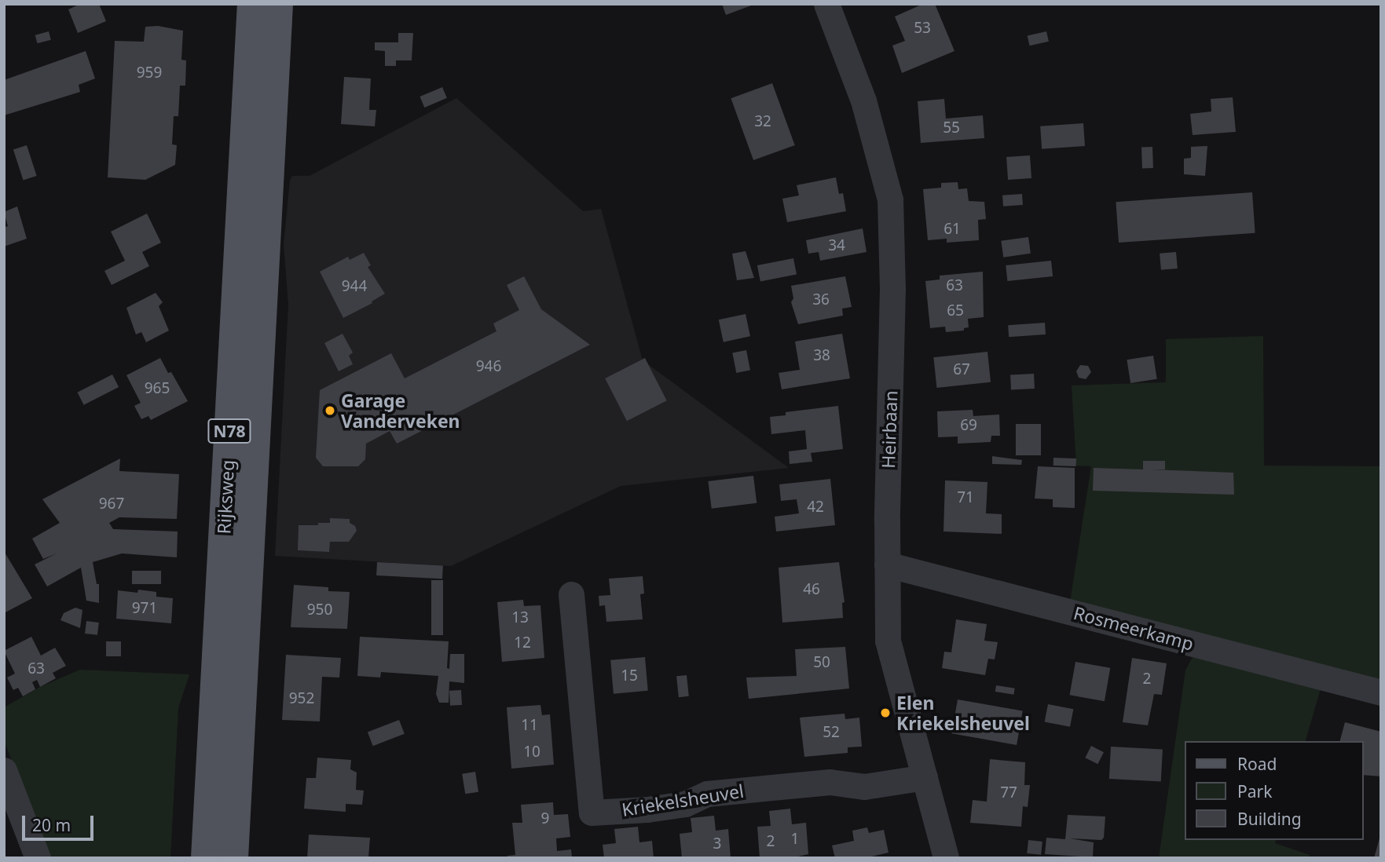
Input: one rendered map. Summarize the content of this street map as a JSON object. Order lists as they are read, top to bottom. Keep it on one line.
{"streets":{"main road":["N78","Rijksweg"],"street":["Heirbaan","Rosmeerkamp","Kriekelsheuvel"]},"crossings":[["Heirbaan","Rosmeerkamp"],["Heirbaan","Kriekelsheuvel"]],"places":["Garage Vanderveken","Elen Kriekelsheuvel"],"house_numbers":["53","959","32","55","61","34","63","944","36","65","38","946","67","965","69","71","967","42","46","971","950","13","12","50","63","15","2","952","11","52","10","77","9","1","2","3"],"legend":["Road","Park","Building"],"scale_bar":"20 m"}
